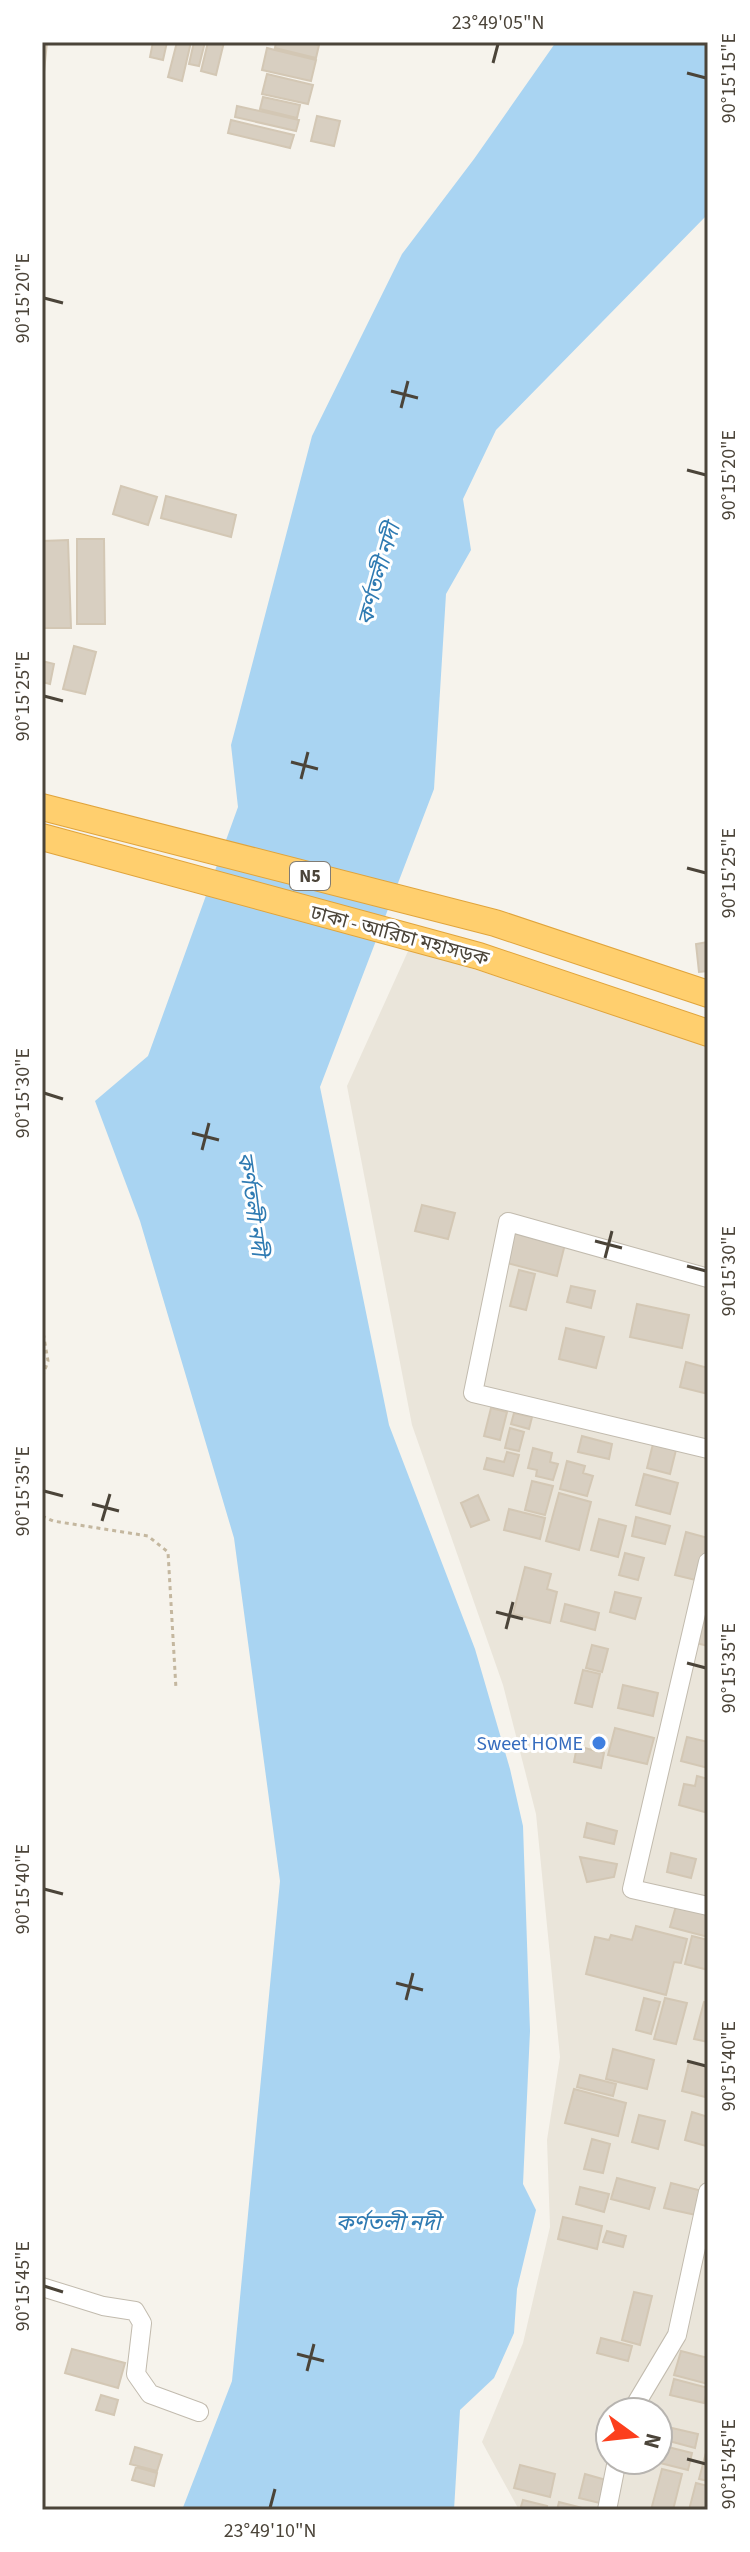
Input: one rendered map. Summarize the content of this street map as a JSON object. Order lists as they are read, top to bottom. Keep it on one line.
{"streets":{"highway":["N5","ঢাকা - আরিচা মহাসড়ক"]},"water":["কর্ণতলী নদী"],"places":["Sweet HOME"],"north":"right","coordinates":["23°49'05\"N","90°15'15\"E","90°15'20\"E","90°15'25\"E","90°15'30\"E","90°15'35\"E","90°15'40\"E","90°15'45\"E","23°49'10\"N"]}
